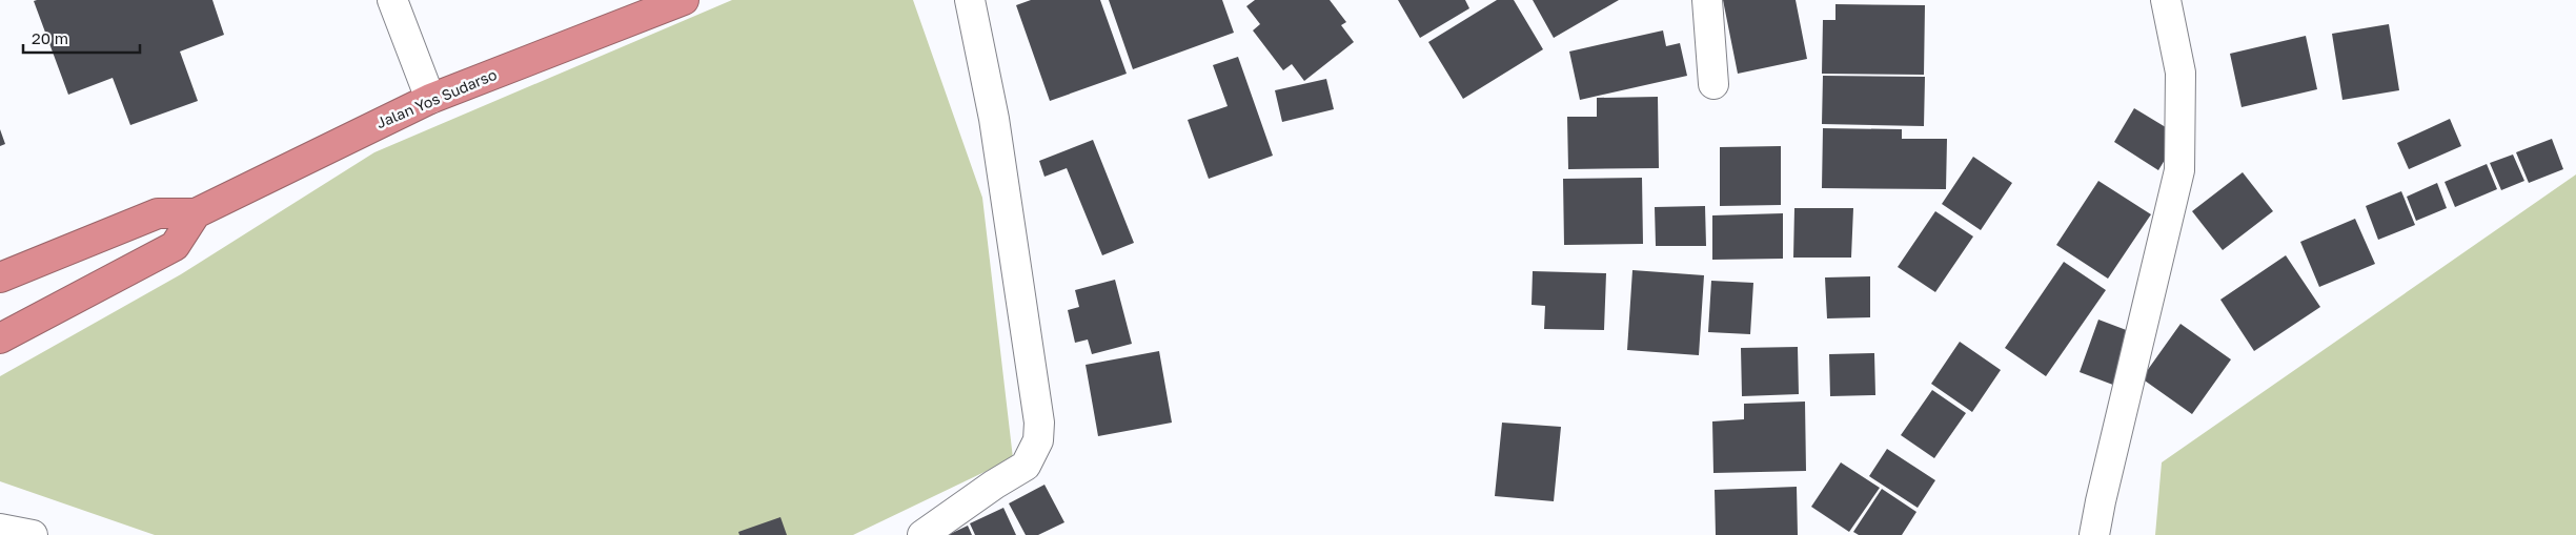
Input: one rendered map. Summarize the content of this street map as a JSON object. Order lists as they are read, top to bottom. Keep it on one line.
{"streets":{"highway":["Jalan Yos Sudarso"]},"scale_bar":"20 m"}
